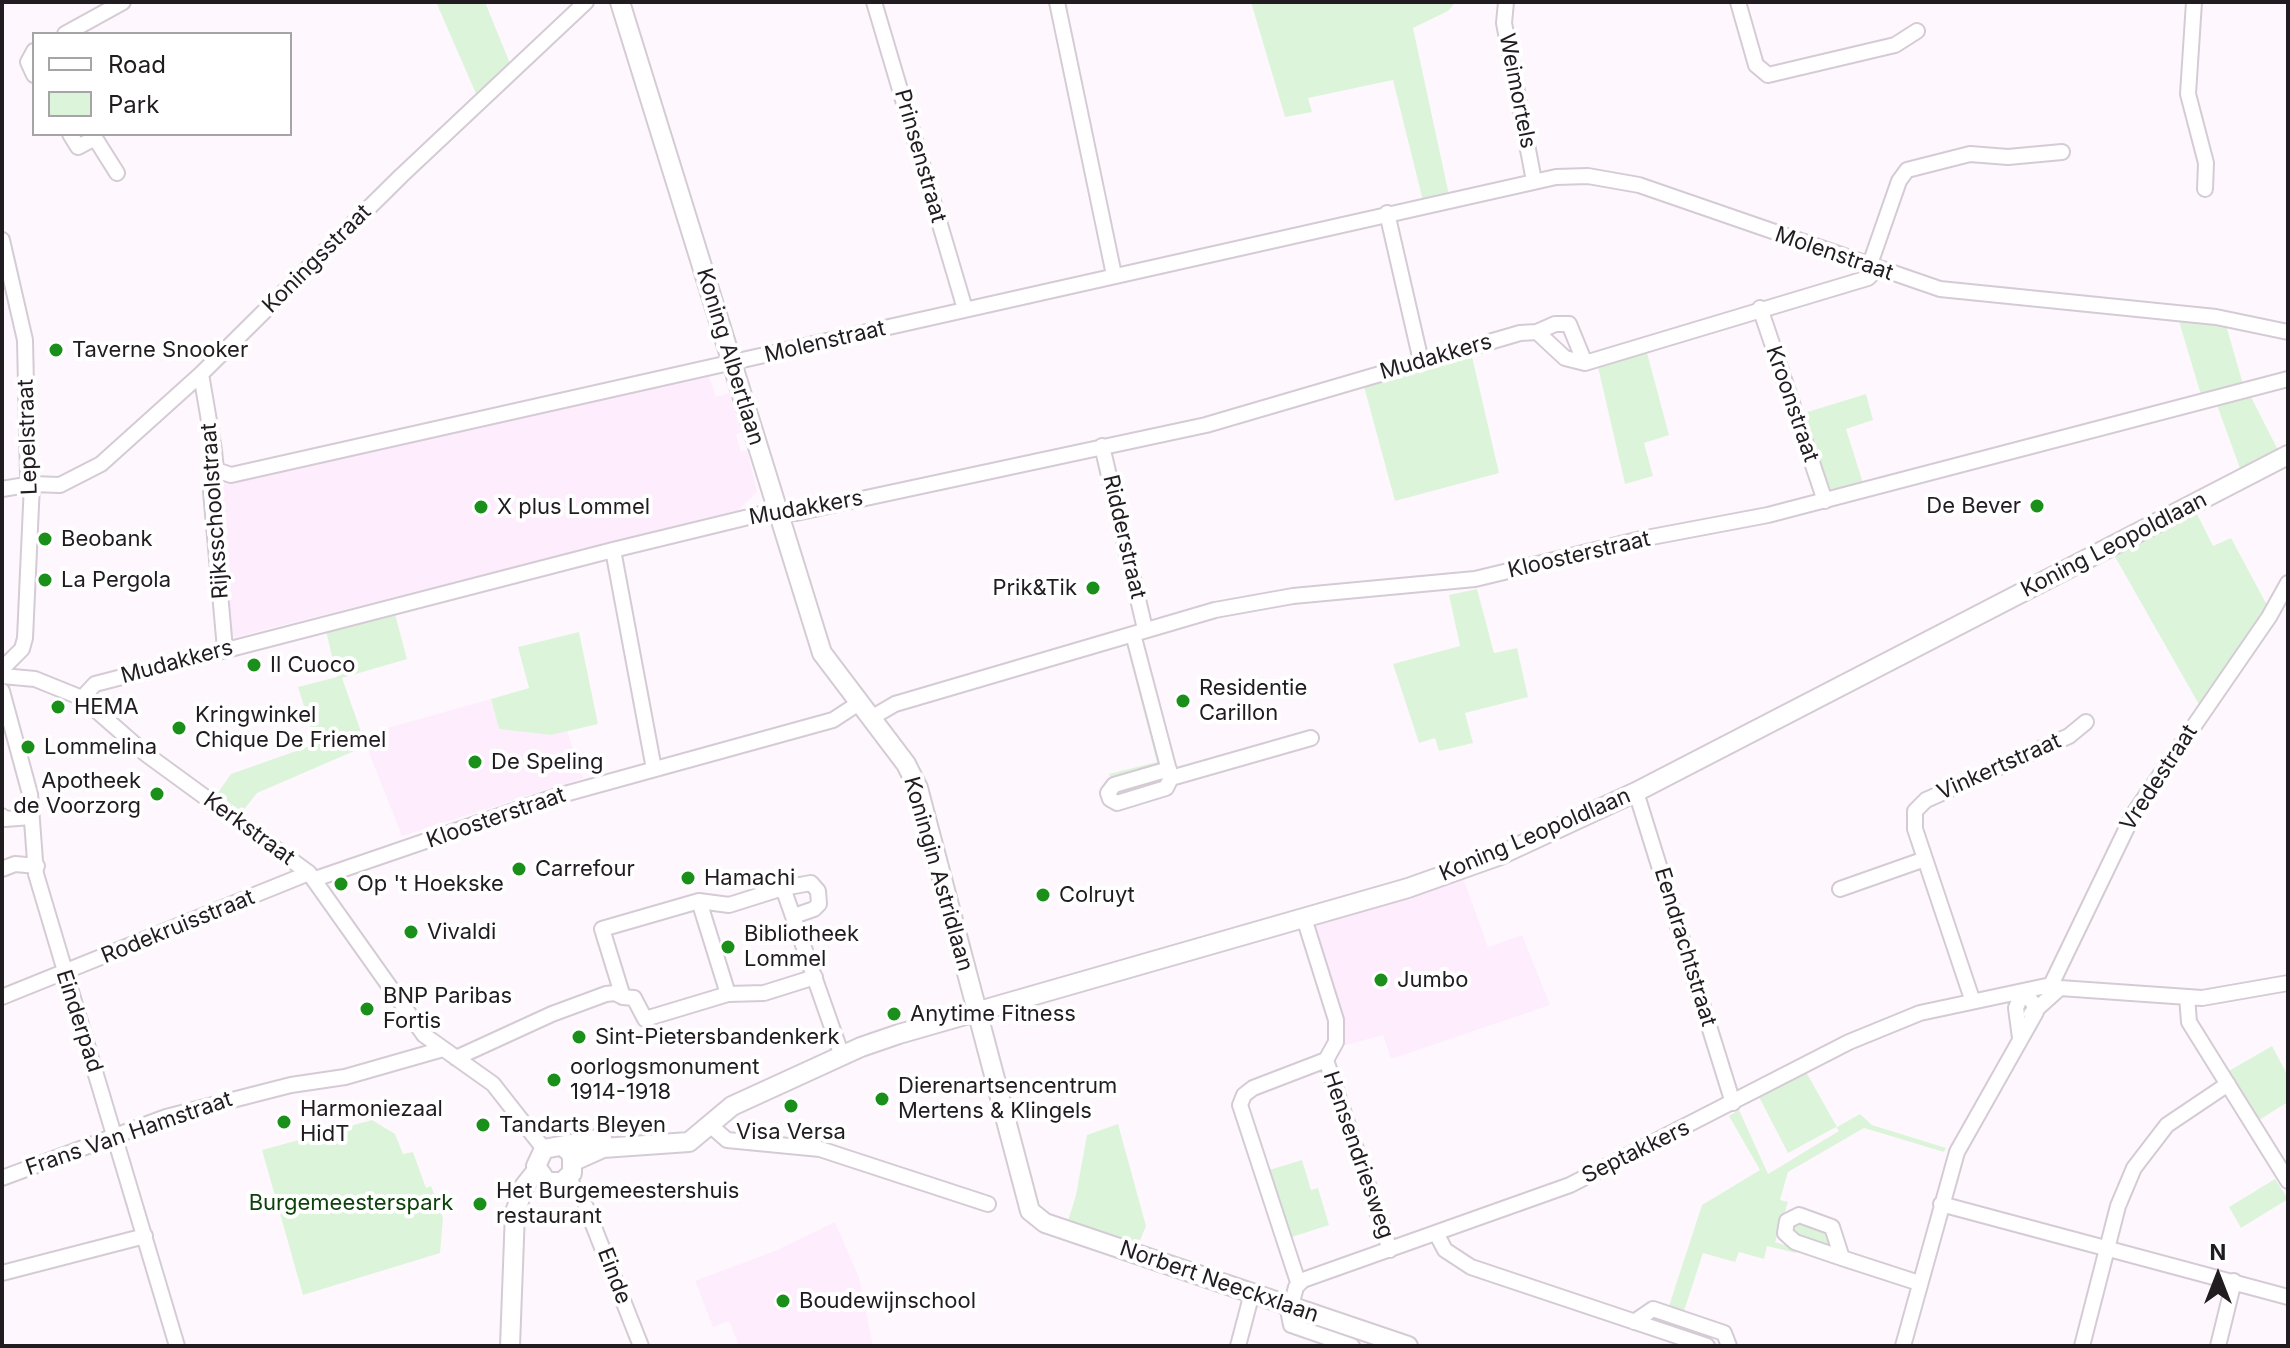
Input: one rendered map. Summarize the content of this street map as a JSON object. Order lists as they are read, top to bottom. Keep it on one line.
{"streets":{"main road":["Koning Albertlaan","Koning Leopoldlaan","Koningin Astridlaan","Norbert Neeckxlaan"],"street":["Weimortels","Prinsenstraat","Molenstraat","Koningsstraat","Mudakkers","Kroonstraat","Lepelstraat","Rijksschoolstraat","Ridderstraat","Kloosterstraat","Vinkertstraat","Vredestraat","Kerkstraat","Rodekruisstraat","Eendrachtstraat","Einderpad","Frans Van Hamstraat","Septakkers","Hensendriesweg","Einde"]},"crossings":[["Weimortels","Molenstraat"],["Prinsenstraat","Molenstraat"],["Molenstraat","Koning Albertlaan"],["Molenstraat","Rijksschoolstraat"],["Koningsstraat","Lepelstraat"],["Koningsstraat","Rijksschoolstraat"],["Koning Albertlaan","Mudakkers"],["Koning Albertlaan","Kloosterstraat"],["Koning Albertlaan","Koningin Astridlaan"],["Mudakkers","Rijksschoolstraat"],["Mudakkers","Ridderstraat"],["Mudakkers","Kerkstraat"],["Kroonstraat","Kloosterstraat"],["Ridderstraat","Kloosterstraat"],["Koning Leopoldlaan","Koningin Astridlaan"],["Koning Leopoldlaan","Eendrachtstraat"],["Koning Leopoldlaan","Hensendriesweg"],["Kloosterstraat","Kerkstraat"],["Kloosterstraat","Koningin Astridlaan"],["Kloosterstraat","Rodekruisstraat"],["Vinkertstraat","Septakkers"],["Vredestraat","Septakkers"],["Kerkstraat","Rodekruisstraat"],["Kerkstraat","Frans Van Hamstraat"],["Koningin Astridlaan","Norbert Neeckxlaan"],["Rodekruisstraat","Einderpad"],["Eendrachtstraat","Septakkers"],["Einderpad","Frans Van Hamstraat"],["Septakkers","Hensendriesweg"]],"parks":["Burgemeesterspark"],"places":["Taverne Snooker","De Bever","X plus Lommel","Beobank","La Pergola","Prik&Tik","Il Cuoco","Residentie Carillon","HEMA","Kringwinkel Chique De Friemel","Lommelina","De Speling","Apotheek de Voorzorg","Carrefour","Hamachi","Op 't Hoekske","Colruyt","Vivaldi","Bibliotheek Lommel","Jumbo","BNP Paribas Fortis","Anytime Fitness","Sint-Pietersbandenkerk","oorlogsmonument 1914-1918","Dierenartsencentrum Mertens & Klingels","Visa Versa","Harmoniezaal HidT","Tandarts Bleyen","Het Burgemeestershuis restaurant","Boudewijnschool"],"legend":["Road","Park"],"north":"top"}
